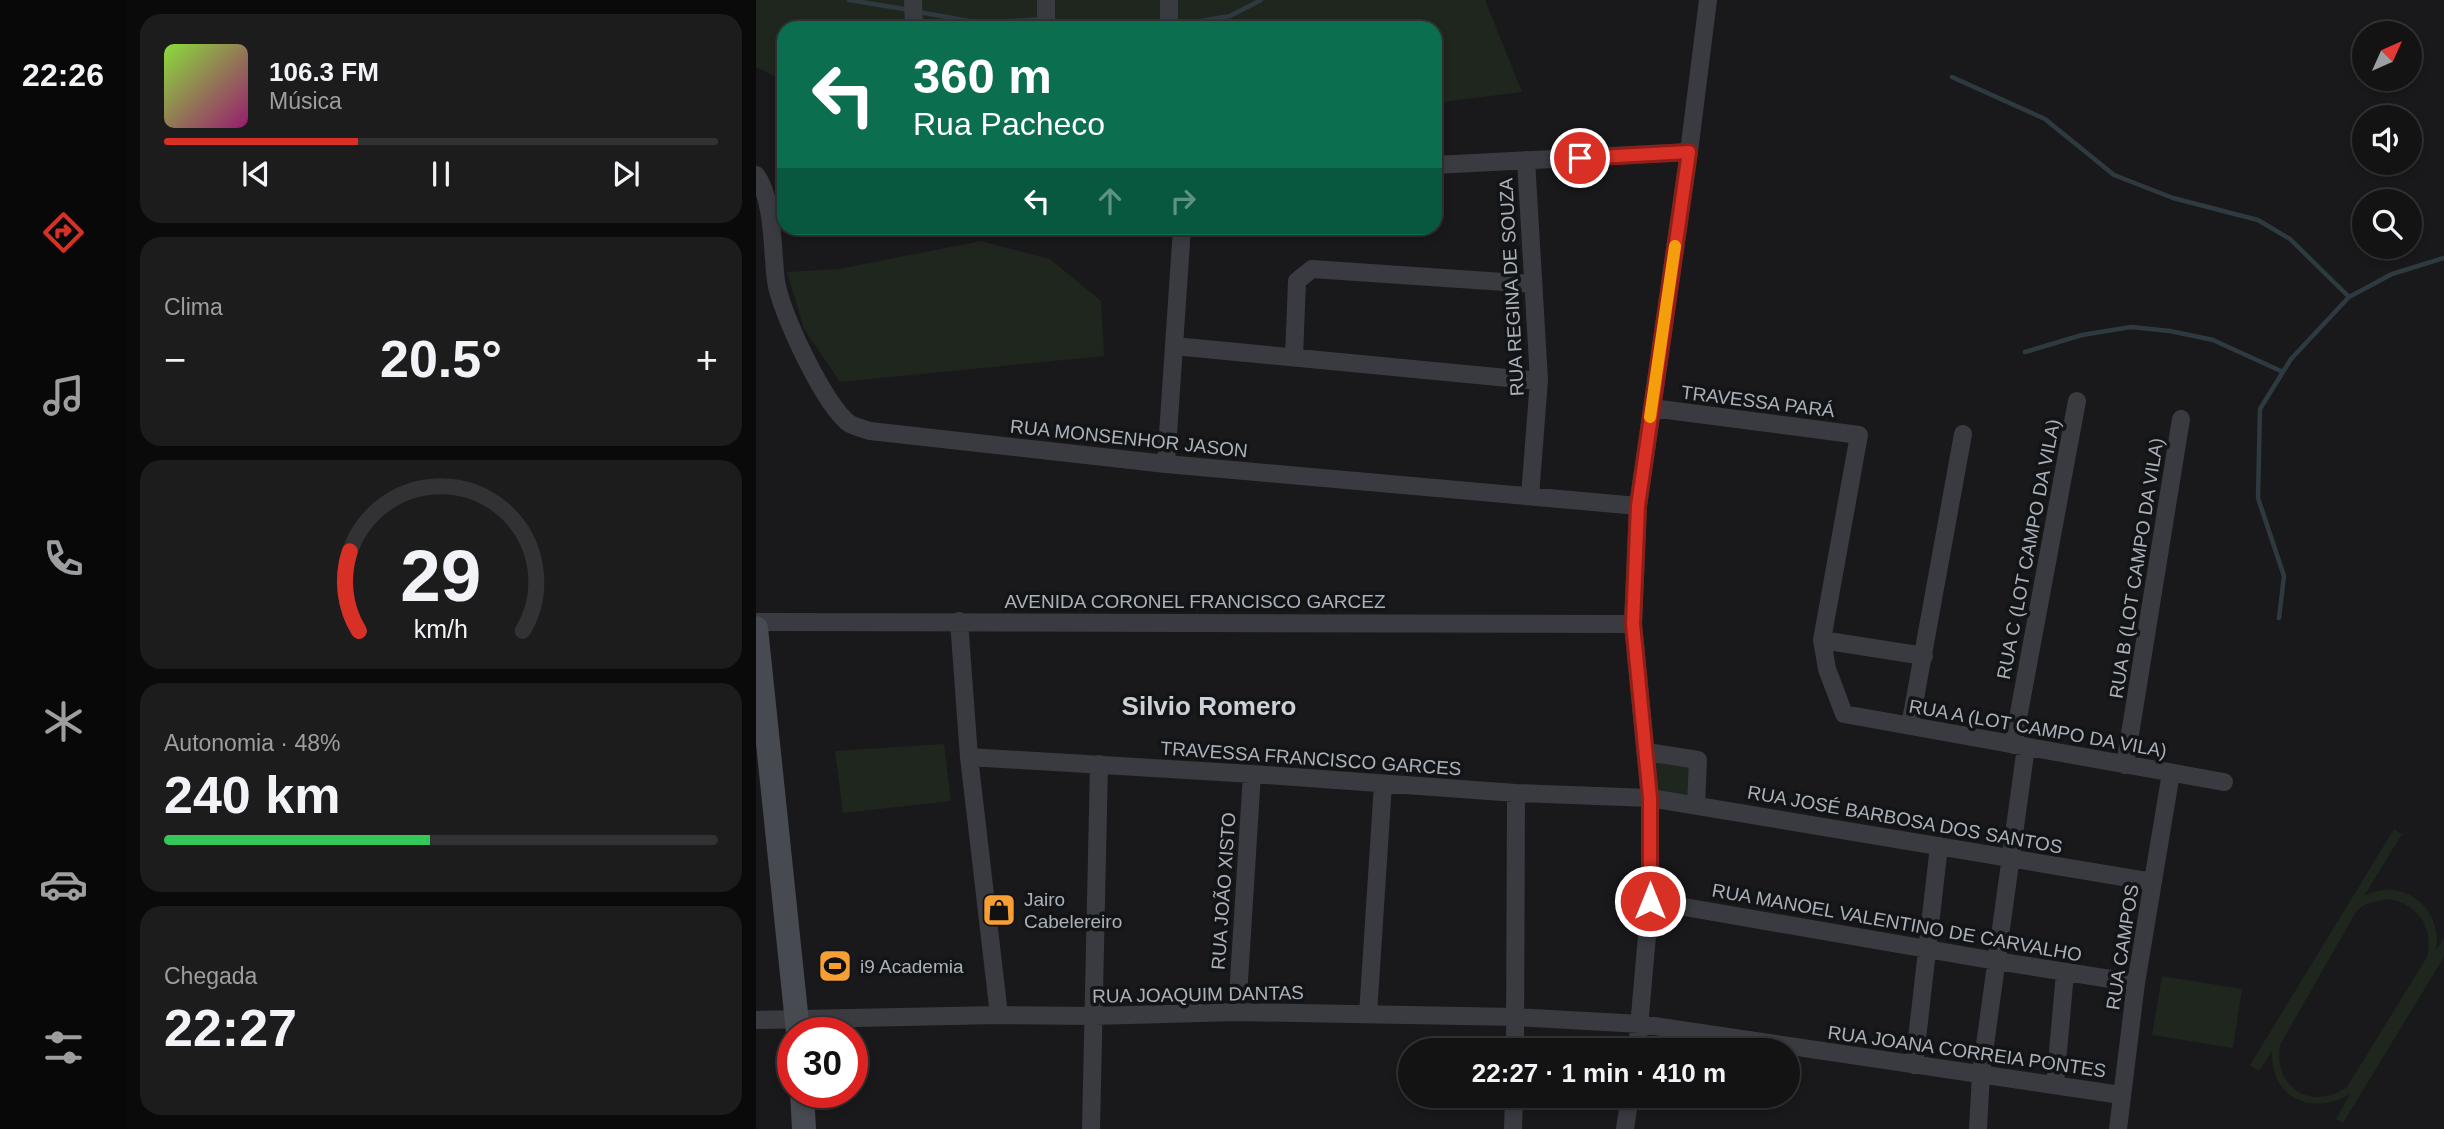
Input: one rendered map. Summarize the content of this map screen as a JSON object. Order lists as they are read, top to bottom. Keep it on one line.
{"streets":{"street":["RUA REGINA DE SOUZA","TRAVESSA PARÁ","RUA MONSENHOR JASON","RUA C (LOT CAMPO DA VILA)","RUA B (LOT CAMPO DA VILA)","AVENIDA CORONEL FRANCISCO GARCEZ","RUA A (LOT CAMPO DA VILA)","TRAVESSA FRANCISCO GARCES","RUA JOSÉ BARBOSA DOS SANTOS","RUA JOÃO XISTO","RUA MANOEL VALENTINO DE CARVALHO","RUA CAMPOS","RUA JOAQUIM DANTAS","RUA JOANA CORREIA PONTES"]},"crossings":[["RUA REGINA DE SOUZA","RUA MONSENHOR JASON"],["TRAVESSA PARÁ","RUA A (LOT CAMPO DA VILA)"],["RUA C (LOT CAMPO DA VILA)","RUA A (LOT CAMPO DA VILA)"],["RUA C (LOT CAMPO DA VILA)","RUA JOSÉ BARBOSA DOS SANTOS"],["RUA C (LOT CAMPO DA VILA)","RUA MANOEL VALENTINO DE CARVALHO"],["RUA C (LOT CAMPO DA VILA)","RUA JOANA CORREIA PONTES"],["RUA B (LOT CAMPO DA VILA)","RUA A (LOT CAMPO DA VILA)"],["RUA A (LOT CAMPO DA VILA)","RUA CAMPOS"],["TRAVESSA FRANCISCO GARCES","RUA JOSÉ BARBOSA DOS SANTOS"],["TRAVESSA FRANCISCO GARCES","RUA JOÃO XISTO"],["RUA JOSÉ BARBOSA DOS SANTOS","RUA CAMPOS"],["RUA JOÃO XISTO","RUA JOAQUIM DANTAS"],["RUA MANOEL VALENTINO DE CARVALHO","RUA CAMPOS"],["RUA CAMPOS","RUA JOANA CORREIA PONTES"],["RUA JOAQUIM DANTAS","RUA JOANA CORREIA PONTES"]],"districts":["Silvio Romero"],"places":{"shop":["Jairo Cabelereiro"],"sports":["i9 Academia"]},"north":"top right","page":{"tabs":"22:26","turn":["360 m","Rua Pacheco"],"song":["106.3 FM","Música"],"tile":["Clima",["Autonomia · 48%","240 km"],["Chegada","22:27"]],"heat":["−","20.5°","+"],"limit":"30","trip":"22:27 · 1 min · 410 m","gauge":["29","km/h"]}}
